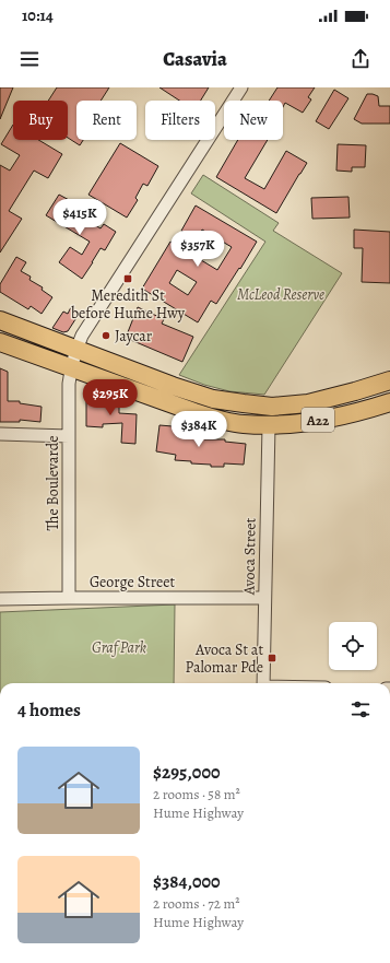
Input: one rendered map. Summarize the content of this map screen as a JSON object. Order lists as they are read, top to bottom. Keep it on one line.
{"streets":{"highway":["A22"],"street":["The Boulevarde","Avoca Street","George Street"]},"crossings":[["A22","The Boulevarde"],["A22","Avoca Street"],["The Boulevarde","George Street"],["Avoca Street","George Street"]],"parks":["McLeod Reserve","Graf Park"],"places":{"transit":["Meredith St before Hume Hwy","Avoca St at Palomar Pde"],"other":["Jaycar"]},"page":{"status":"10:14","header":"Casavia","chip":["Buy","Rent","Filters","New"],"price":["$415K","$357K","$295K","$384K"],"heading":"4 homes","list":[{"name":"$295,000","note":"2 rooms · 58 m² · Hume Highway"},{"name":"$384,000","note":"2 rooms · 72 m² · Hume Highway"}]}}
